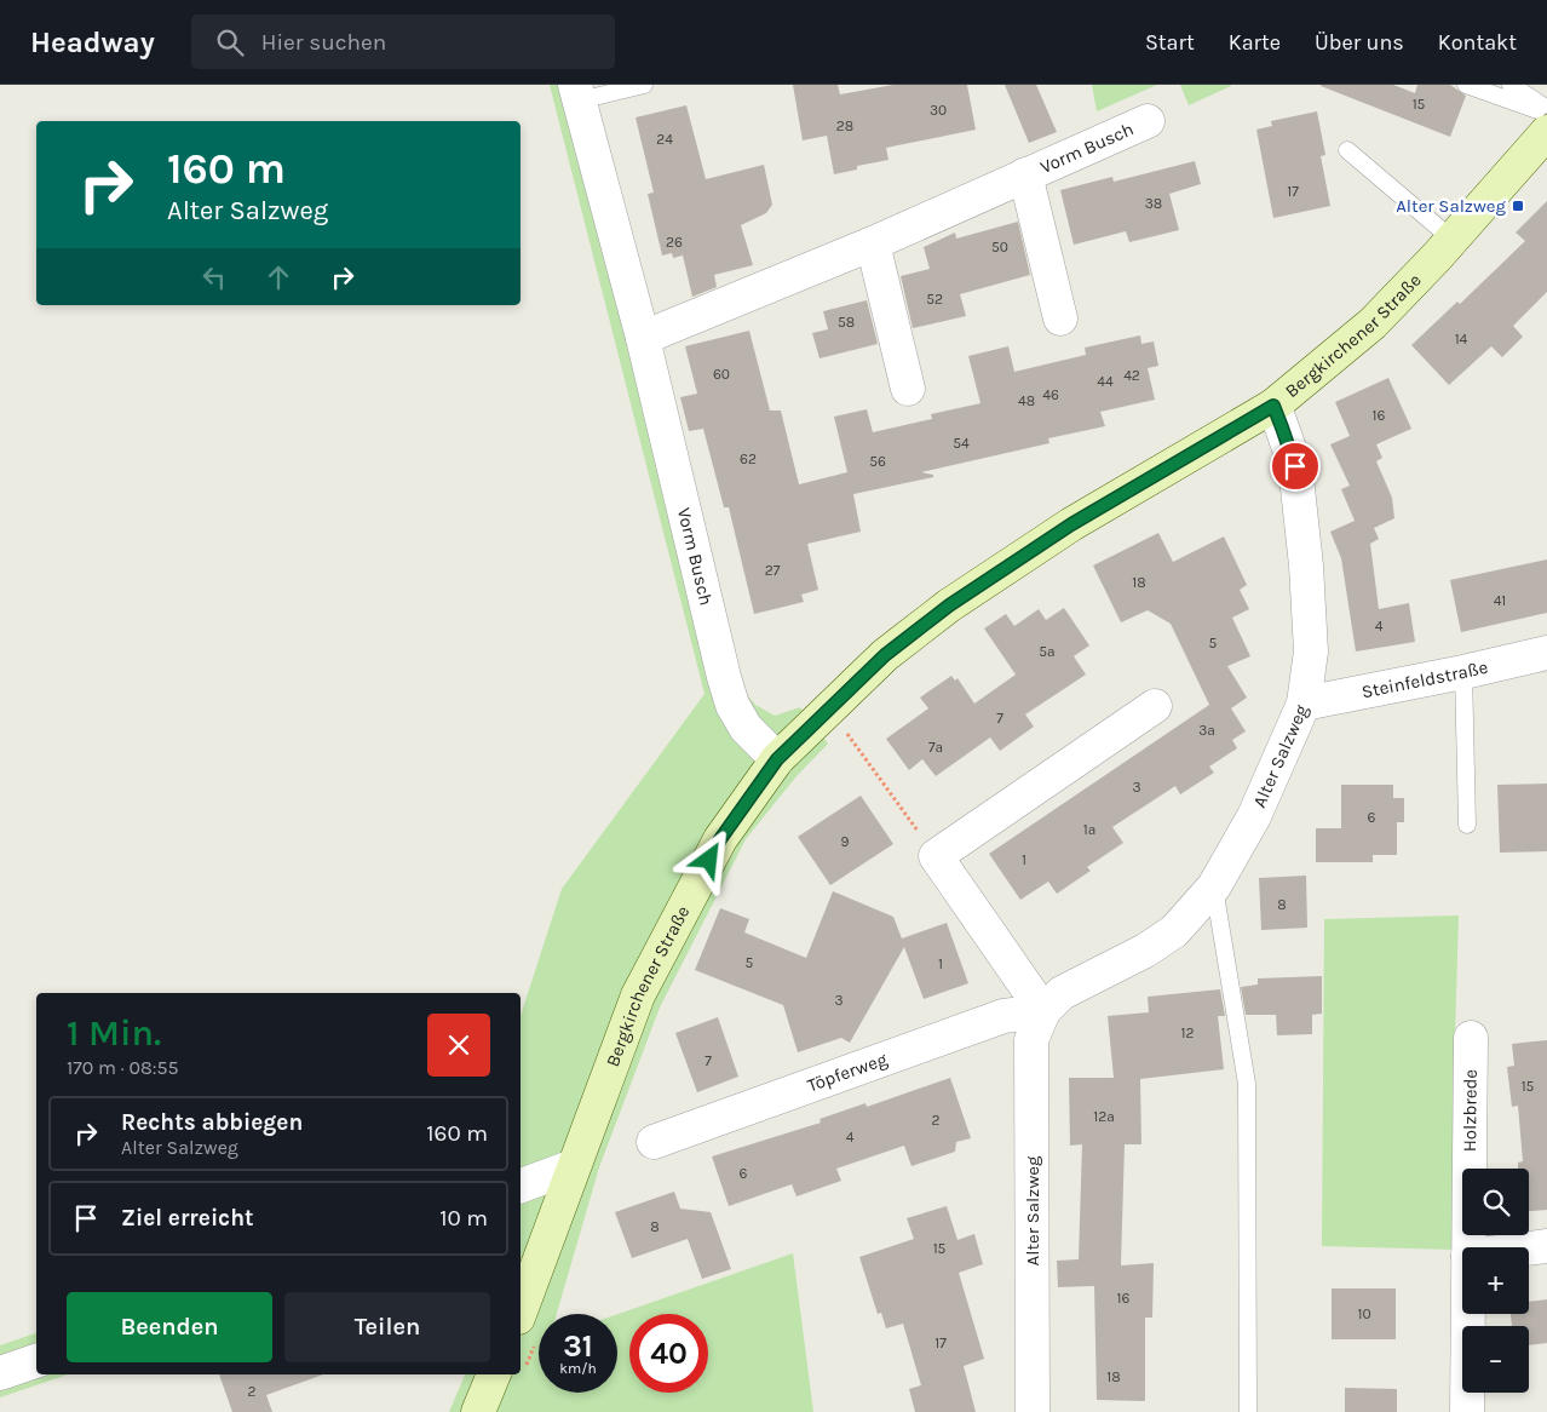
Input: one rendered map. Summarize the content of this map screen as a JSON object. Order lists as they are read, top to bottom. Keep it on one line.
{"streets":{"street":["Vorm Busch","Bergkirchener Straße","Steinfeldstraße","Alter Salzweg","Töpferweg","Holzbrede"]},"crossings":[["Vorm Busch","Bergkirchener Straße"],["Bergkirchener Straße","Alter Salzweg"],["Steinfeldstraße","Alter Salzweg"],["Alter Salzweg","Töpferweg"]],"places":{"transit":["Alter Salzweg"]},"house_numbers":["15","30","28","24","17","38","26","50","52","58","14","60","42","44","46","48","16","54","62","56","27","18","41","4","5","5a","7","3a","7a","3","6","1a","9","1","8","5","1","3","12","7","15","12a","2","4","6","8","15","16","10","17","18","2"],"page":{"header":"Headway","search":"Hier suchen","nav":["Start","Karte","Über uns","Kontakt"],"turn":["160 m","Alter Salzweg"],"heading":["1 Min.","170 m · 08:55"],"list":[{"name":"Rechts abbiegen","note":"Alter Salzweg","value":"160 m"},{"name":"Ziel erreicht","value":"10 m"}],"map_buttons":["+","−"],"buttons":["Beenden","Teilen"],"speed":"31 km/h","limit":"40"}}
